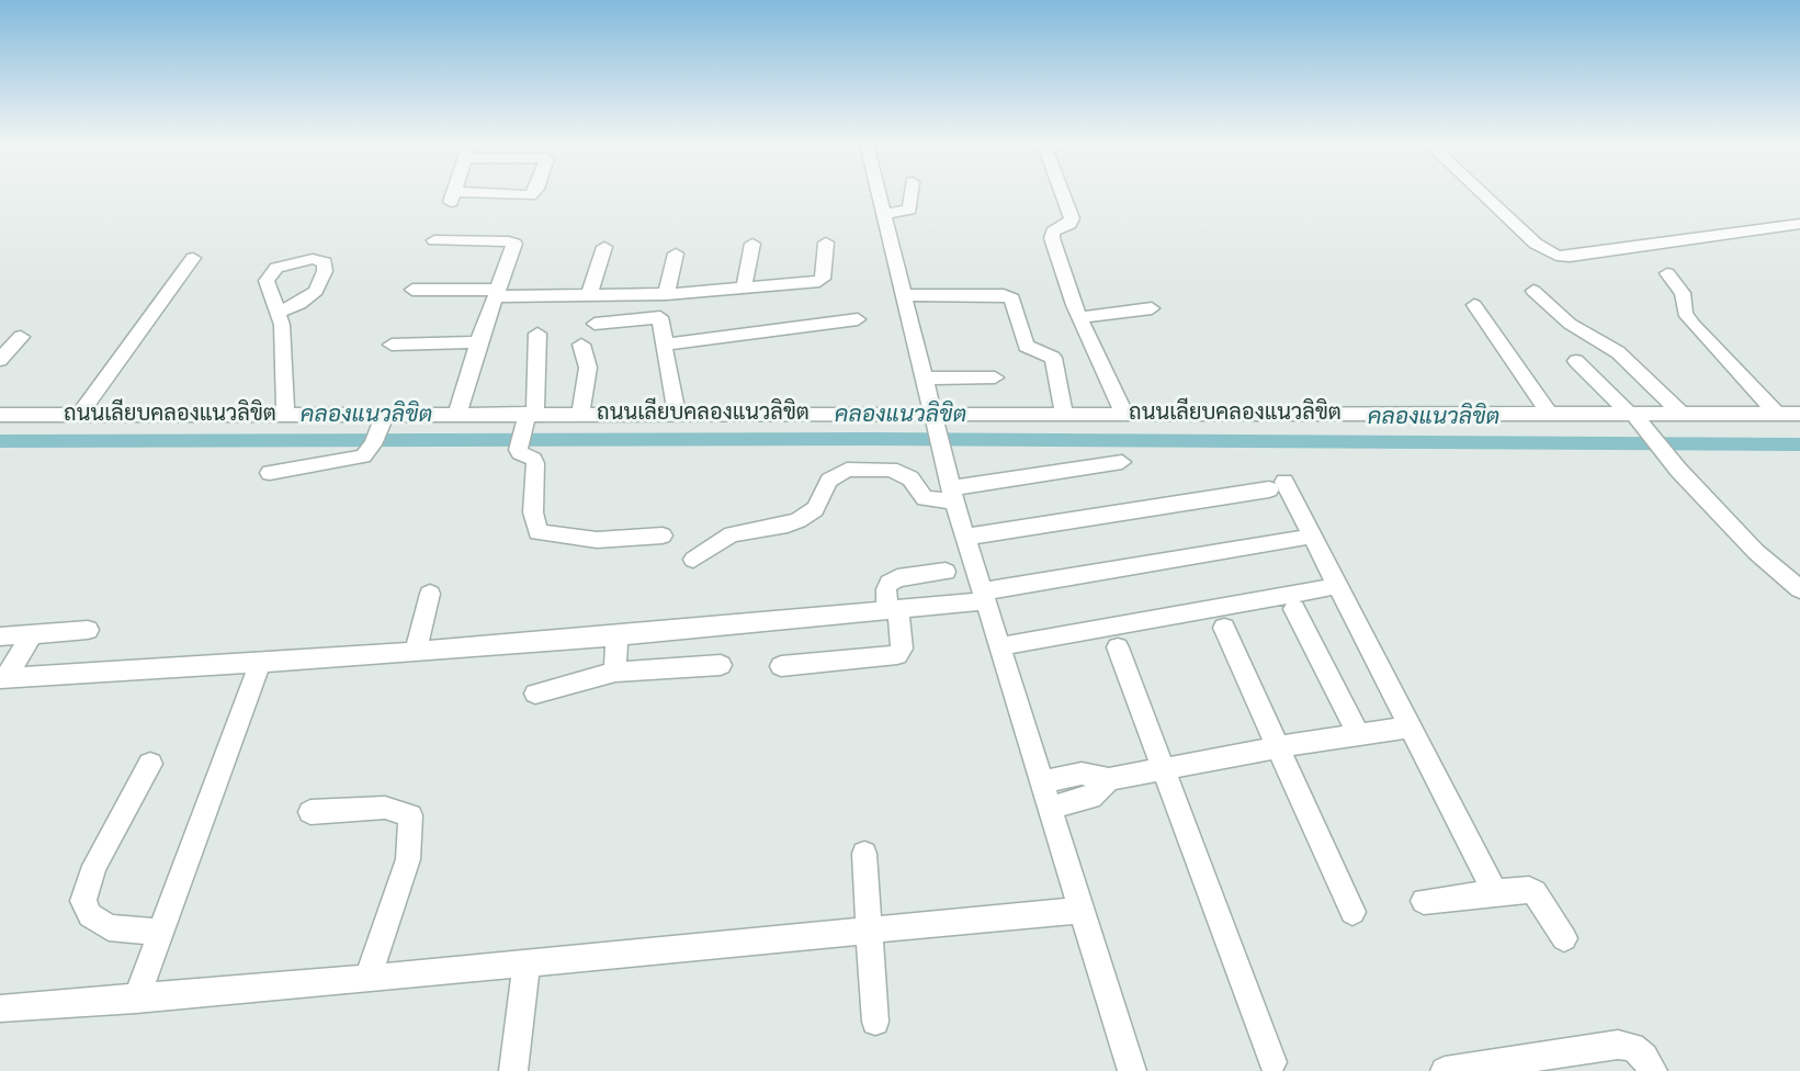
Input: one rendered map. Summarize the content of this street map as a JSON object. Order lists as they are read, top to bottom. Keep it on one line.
{"streets":{"street":["ถนนเลียบคลองแนวลิขิต"]},"water":["คลองแนวลิขิต"]}
